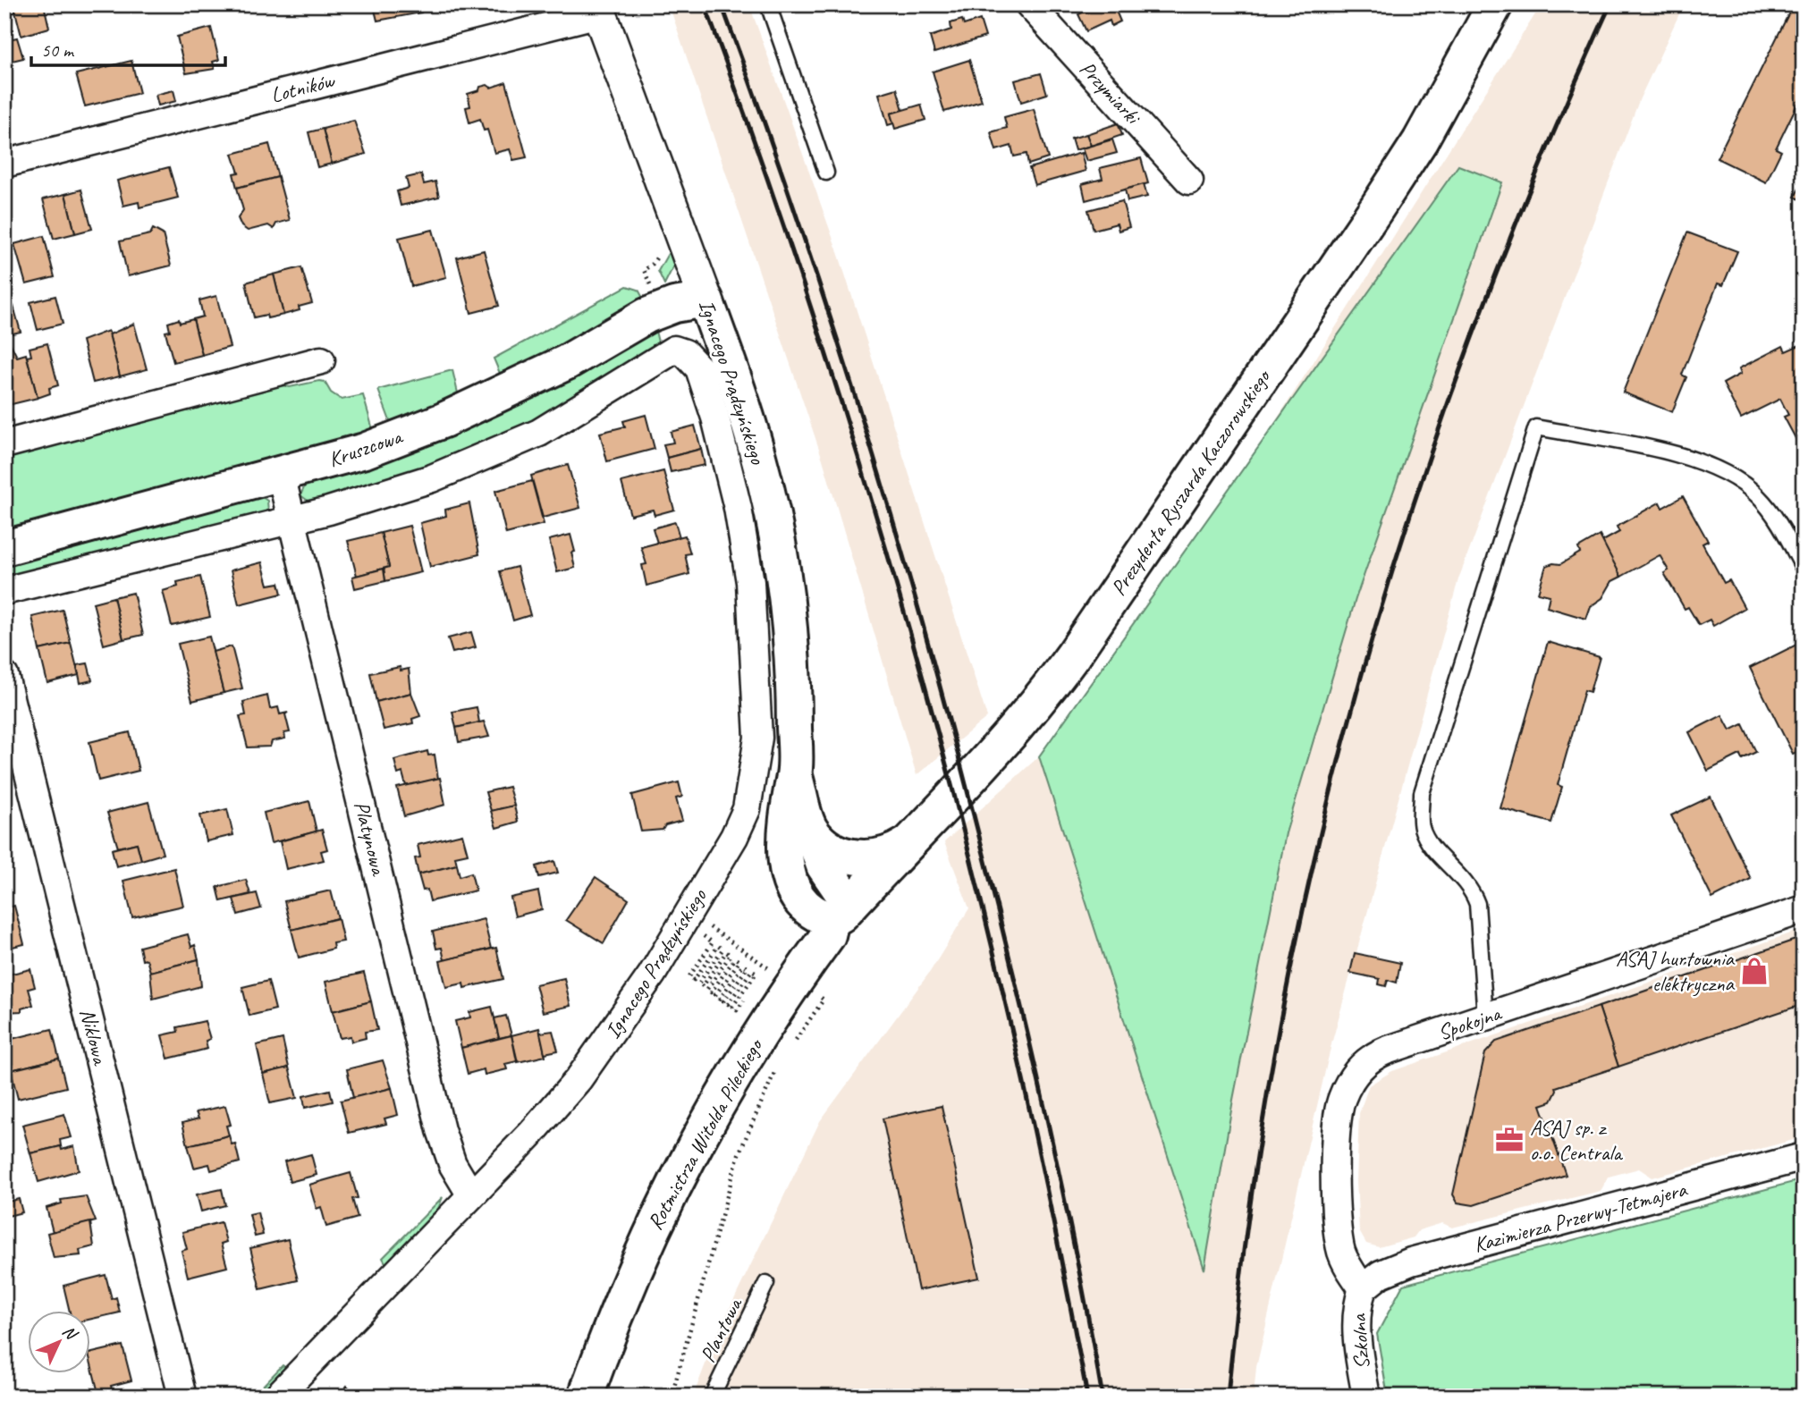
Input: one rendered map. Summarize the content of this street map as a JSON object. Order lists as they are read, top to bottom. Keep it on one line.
{"streets":{"main road":["Ignacego Prądzyńskiego","Kruszcowa","Prezydenta Ryszarda Kaczorowskiego","Rotmistrza Witolda Pileckiego"],"street":["Lotników","Przymiarki","Platynowa","Spokojna","Niklowa","Kazimierza Przerwy-Tetmajera","Szkolna"],"lane":["Plantowa"]},"crossings":[["Lotników","Ignacego Prądzyńskiego"],["Ignacego Prądzyńskiego","Kruszcowa"],["Ignacego Prądzyńskiego","Prezydenta Ryszarda Kaczorowskiego"],["Ignacego Prądzyńskiego","Platynowa"],["Ignacego Prądzyńskiego","Rotmistrza Witolda Pileckiego"],["Kruszcowa","Platynowa"],["Prezydenta Ryszarda Kaczorowskiego","Rotmistrza Witolda Pileckiego"],["Spokojna","Kazimierza Przerwy-Tetmajera"],["Spokojna","Szkolna"],["Kazimierza Przerwy-Tetmajera","Szkolna"]],"places":{"shop":["ASAJ hurtownia elektryczna"],"office":["ASAJ sp. z o.o. Centrala"]},"scale_bar":"50 m","north":"top right"}
